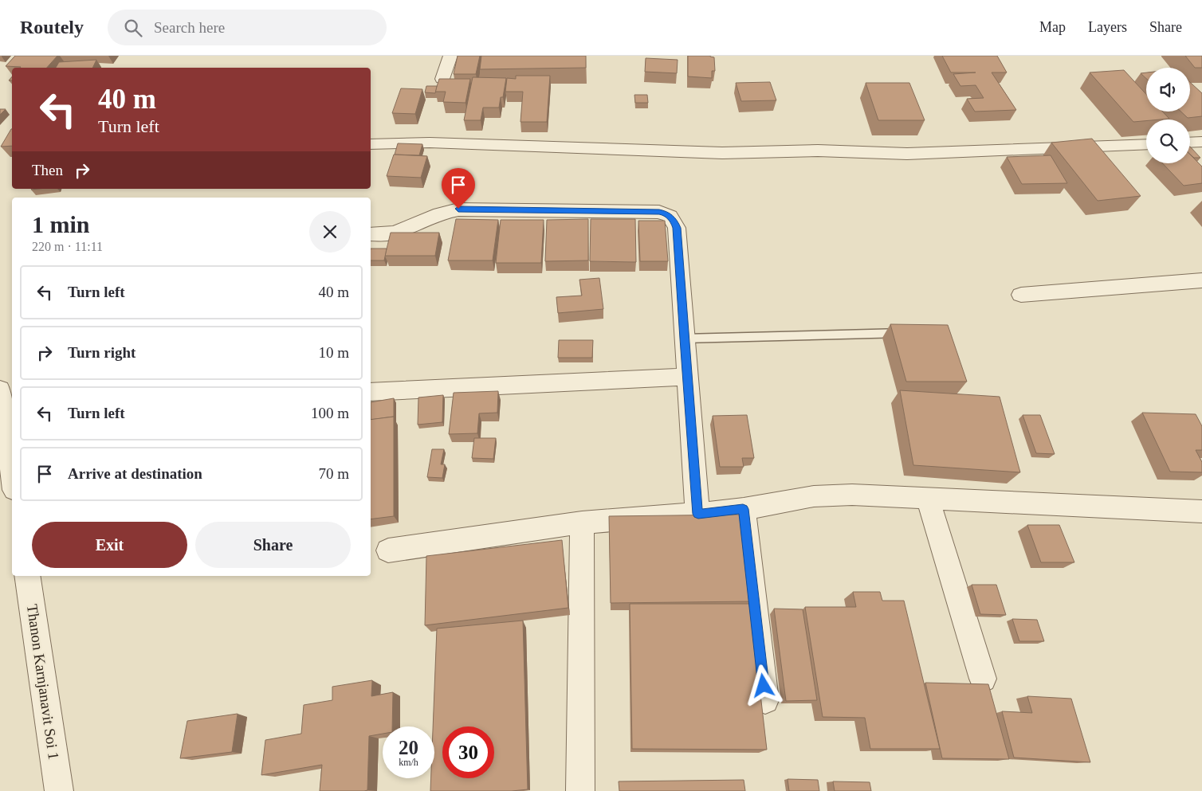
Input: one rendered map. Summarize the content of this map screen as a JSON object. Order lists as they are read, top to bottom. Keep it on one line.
{"streets":{"street":["Thanon Karnjanavit Soi 1"]},"page":{"header":"Routely","search":"Search here","nav":["Map","Layers","Share"],"turn":["40 m","Turn left"],"then":"Then","heading":["1 min","220 m · 11:11"],"list":[{"name":"Turn left","value":"40 m"},{"name":"Turn right","value":"10 m"},{"name":"Turn left","value":"100 m"},{"name":"Arrive at destination","value":"70 m"}],"buttons":["Exit","Share"],"speed":"20 km/h","limit":"30"}}
